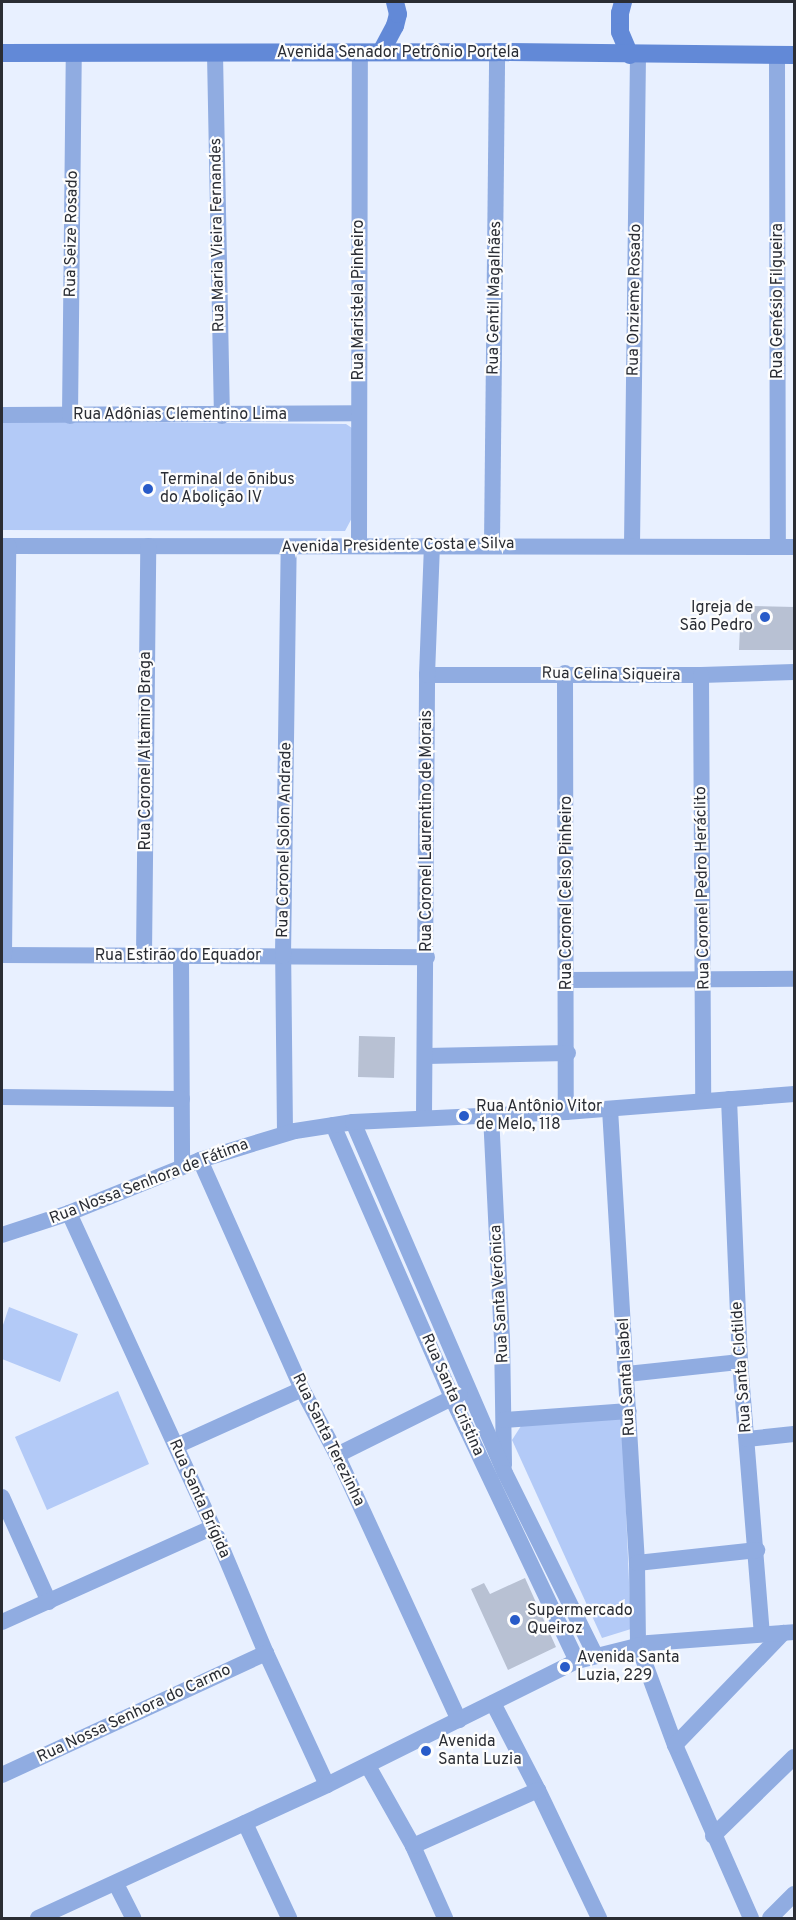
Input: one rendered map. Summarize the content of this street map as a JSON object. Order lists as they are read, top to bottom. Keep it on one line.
{"streets":{"street":["Avenida Senador Petrônio Portela","Rua Seize Rosado","Rua Maria Vieira Fernandes","Rua Gentil Magalhães","Rua Maristela Pinheiro","Rua Onzieme Rosado","Rua Genésio Filgueira","Rua Adônias Clementino Lima","Avenida Presidente Costa e Silva","Rua Celina Siqueira","Rua Coronel Altamiro Braga","Rua Coronel Laurentino de Morais","Rua Coronel Solon Andrade","Rua Coronel Pedro Heráclito","Rua Coronel Celso Pinheiro","Rua Estirão do Equador","Rua Nossa Senhora de Fátima","Rua Santa Verônica","Rua Santa Clotilde","Rua Santa Isabel","Rua Santa Cristina","Rua Santa Terezinha","Rua Santa Brígida","Rua Nossa Senhora do Carmo"]},"crossings":[["Avenida Senador Petrônio Portela","Rua Seize Rosado"],["Avenida Senador Petrônio Portela","Rua Maria Vieira Fernandes"],["Avenida Senador Petrônio Portela","Rua Gentil Magalhães"],["Avenida Senador Petrônio Portela","Rua Maristela Pinheiro"],["Avenida Senador Petrônio Portela","Rua Onzieme Rosado"],["Avenida Senador Petrônio Portela","Rua Genésio Filgueira"],["Rua Seize Rosado","Rua Adônias Clementino Lima"],["Rua Maria Vieira Fernandes","Rua Adônias Clementino Lima"],["Rua Gentil Magalhães","Avenida Presidente Costa e Silva"],["Rua Maristela Pinheiro","Rua Adônias Clementino Lima"],["Rua Maristela Pinheiro","Avenida Presidente Costa e Silva"],["Rua Onzieme Rosado","Avenida Presidente Costa e Silva"],["Rua Genésio Filgueira","Avenida Presidente Costa e Silva"],["Avenida Presidente Costa e Silva","Rua Coronel Altamiro Braga"],["Avenida Presidente Costa e Silva","Rua Coronel Laurentino de Morais"],["Avenida Presidente Costa e Silva","Rua Coronel Solon Andrade"],["Rua Celina Siqueira","Rua Coronel Laurentino de Morais"],["Rua Celina Siqueira","Rua Coronel Pedro Heráclito"],["Rua Celina Siqueira","Rua Coronel Celso Pinheiro"],["Rua Coronel Altamiro Braga","Rua Estirão do Equador"],["Rua Coronel Laurentino de Morais","Rua Estirão do Equador"],["Rua Coronel Laurentino de Morais","Rua Nossa Senhora de Fátima"],["Rua Coronel Solon Andrade","Rua Estirão do Equador"],["Rua Coronel Solon Andrade","Rua Nossa Senhora de Fátima"],["Rua Coronel Pedro Heráclito","Rua Nossa Senhora de Fátima"],["Rua Coronel Celso Pinheiro","Rua Nossa Senhora de Fátima"],["Rua Nossa Senhora de Fátima","Rua Santa Verônica"],["Rua Nossa Senhora de Fátima","Rua Santa Clotilde"],["Rua Nossa Senhora de Fátima","Rua Santa Isabel"],["Rua Nossa Senhora de Fátima","Rua Santa Cristina"],["Rua Nossa Senhora de Fátima","Rua Santa Terezinha"],["Rua Nossa Senhora de Fátima","Rua Santa Brígida"],["Rua Santa Verônica","Rua Santa Cristina"],["Rua Santa Brígida","Rua Nossa Senhora do Carmo"]],"places":["Terminal de õnibus do Abolição IV","Igreja de São Pedro","Rua Antônio Vitor de Melo, 118","Supermercado Queiroz","Avenida Santa Luzia, 229","Avenida Santa Luzia"]}
